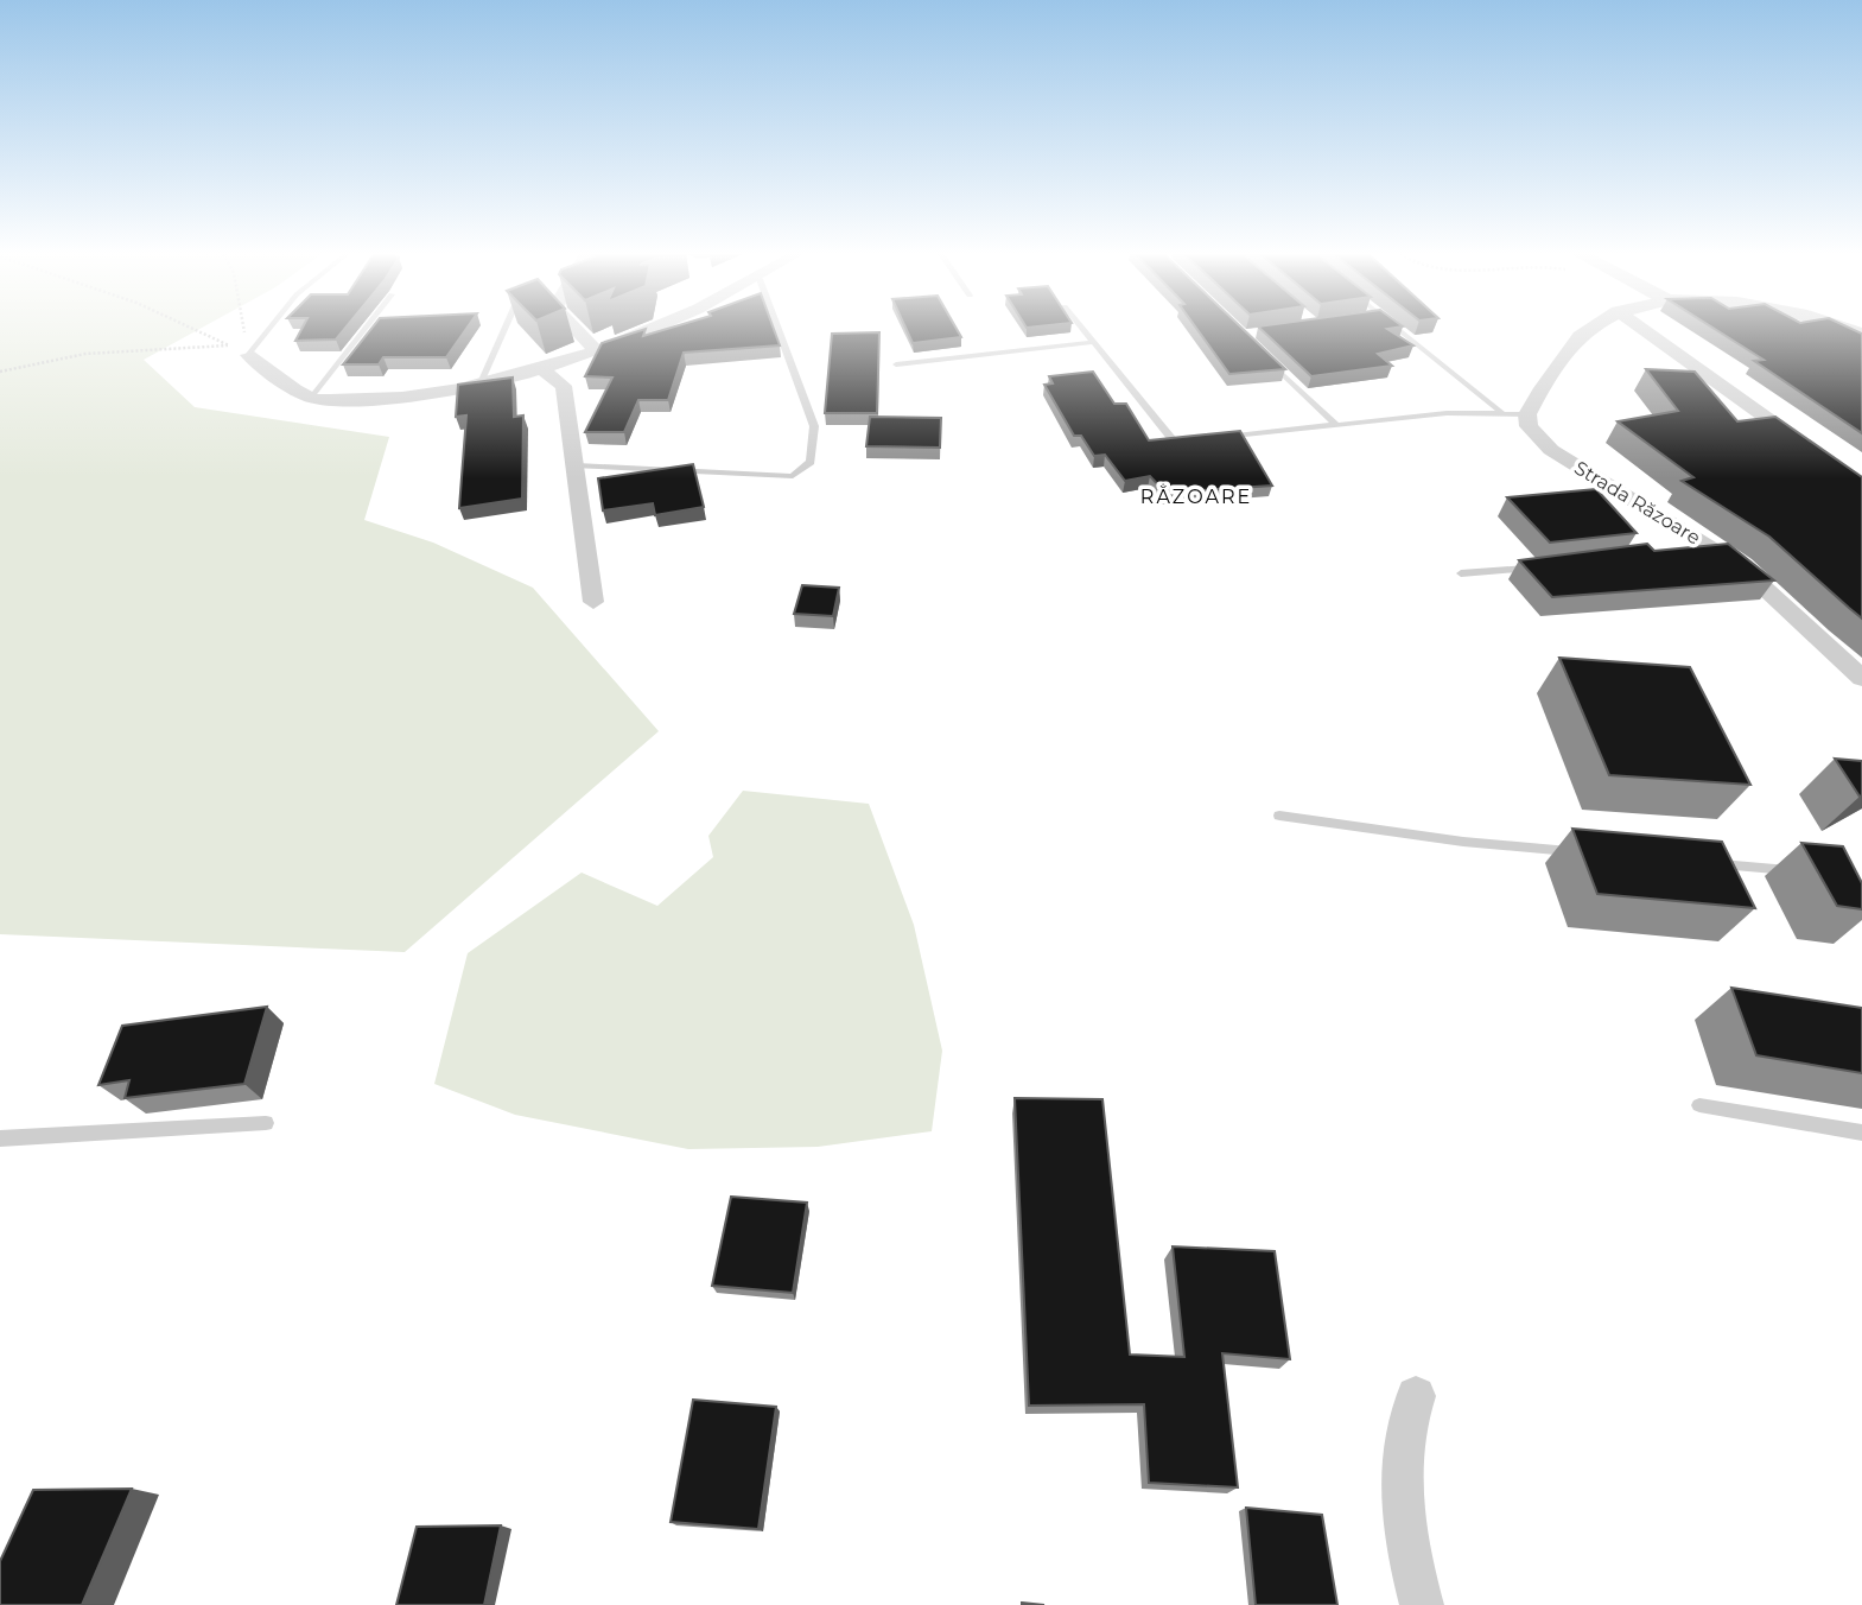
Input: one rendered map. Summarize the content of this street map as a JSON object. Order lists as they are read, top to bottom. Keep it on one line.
{"streets":{"street":["Strada Răzoare"]},"districts":["RĂZOARE"]}
